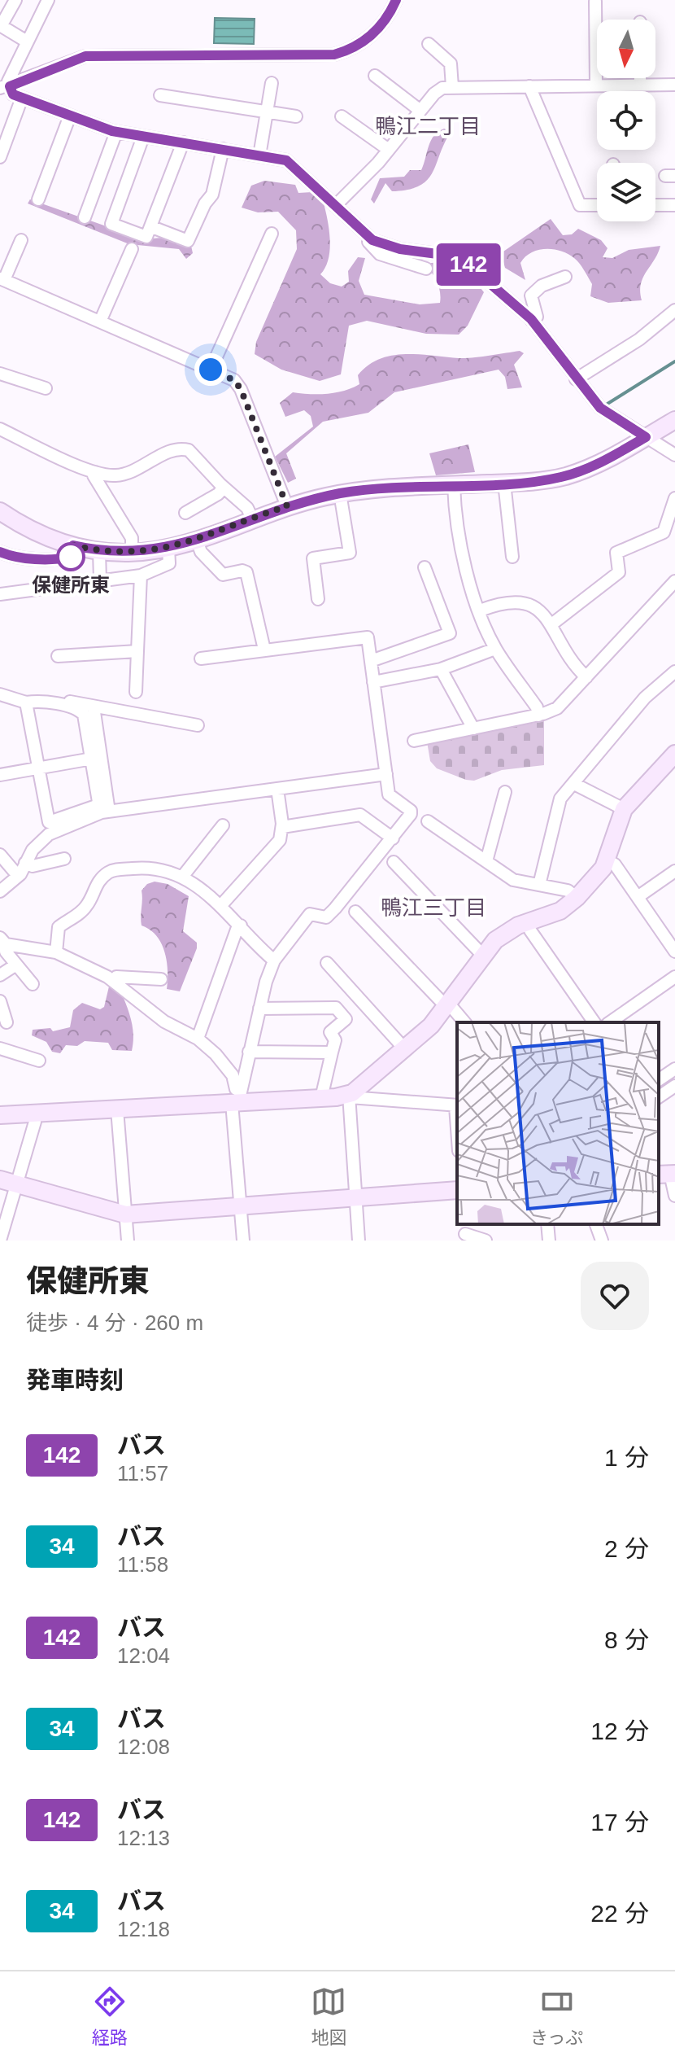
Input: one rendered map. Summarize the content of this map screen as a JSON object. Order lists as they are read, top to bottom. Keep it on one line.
{"districts":["鴨江二丁目","鴨江三丁目"],"places":["保健所東"],"lines":["bus line 142"],"north":"bottom","page":{"on_map":"142","heading":[["保健所東","徒歩 · 4 分 · 260 m"],"発車時刻"],"list":[{"mark":"142","name":"バス","note":"11:57","value":"1 分"},{"mark":"34","name":"バス","note":"11:58","value":"2 分"},{"mark":"142","name":"バス","note":"12:04","value":"8 分"},{"mark":"34","name":"バス","note":"12:08","value":"12 分"},{"mark":"142","name":"バス","note":"12:13","value":"17 分"},{"mark":"34","name":"バス","note":"12:18","value":"22 分"}],"tabs":["経路","地図","きっぷ"]}}
